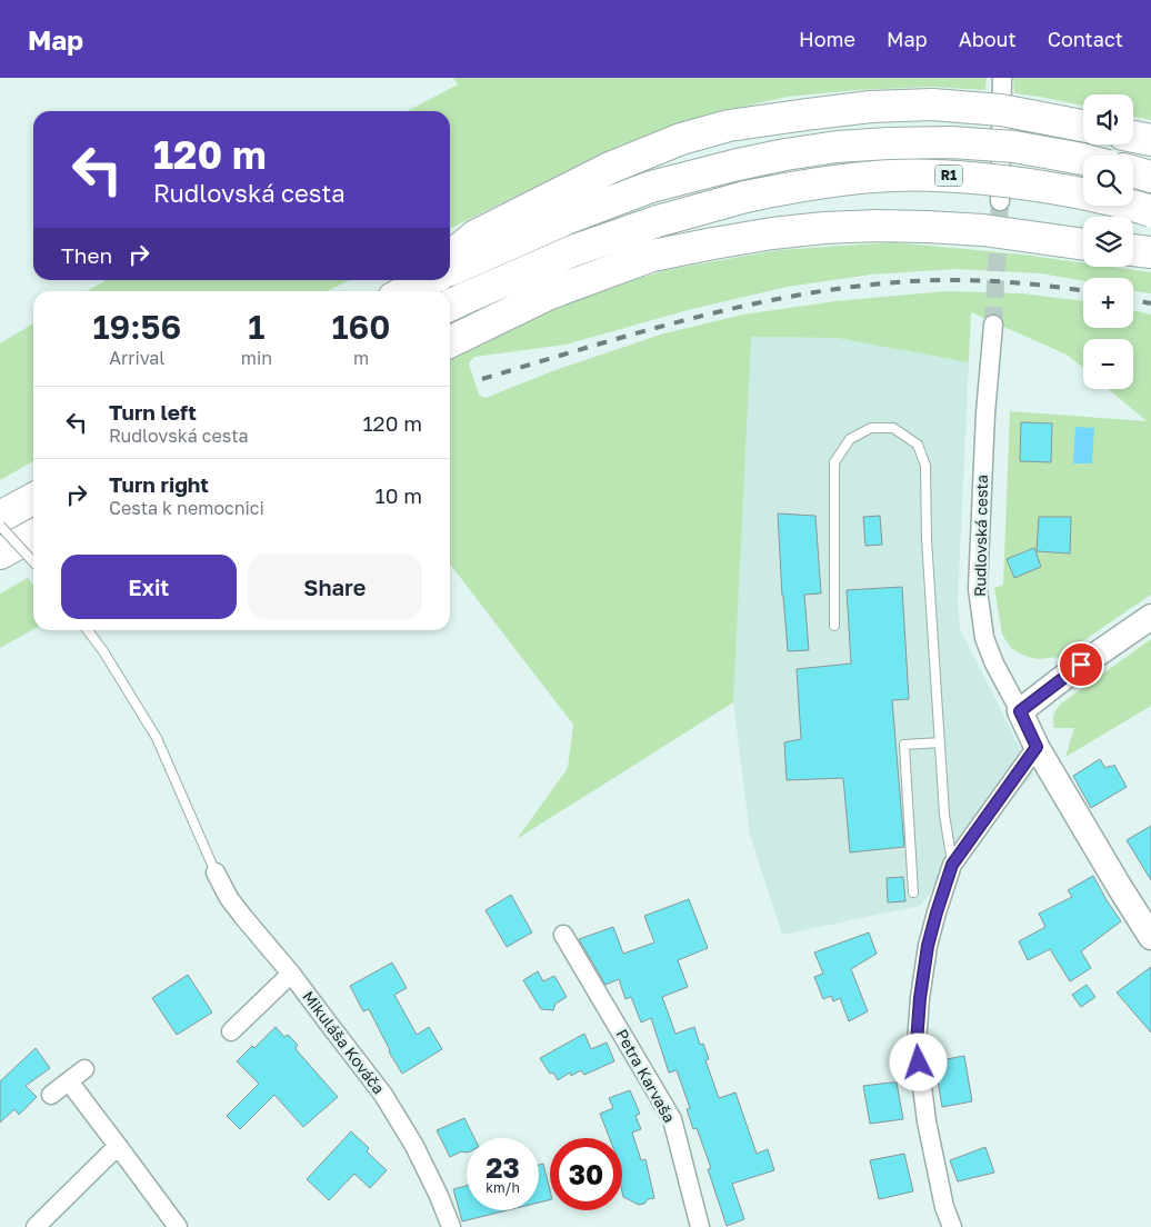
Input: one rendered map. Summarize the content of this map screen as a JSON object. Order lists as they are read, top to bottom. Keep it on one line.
{"streets":{"highway":["R1"],"street":["Rudlovská cesta","Mikuláša Kováča","Petra Karvaša"]},"page":{"header":"Map","nav":["Home","Map","About","Contact"],"map_buttons":["+","−"],"turn":["120 m","Rudlovská cesta"],"then":"Then","eta":["19:56","Arrival","1","min","160","m"],"list":[{"name":"Turn left","note":"Rudlovská cesta","value":"120 m"},{"name":"Turn right","note":"Cesta k nemocnici","value":"10 m"}],"buttons":["Exit","Share"],"speed":"23 km/h","limit":"30"}}
